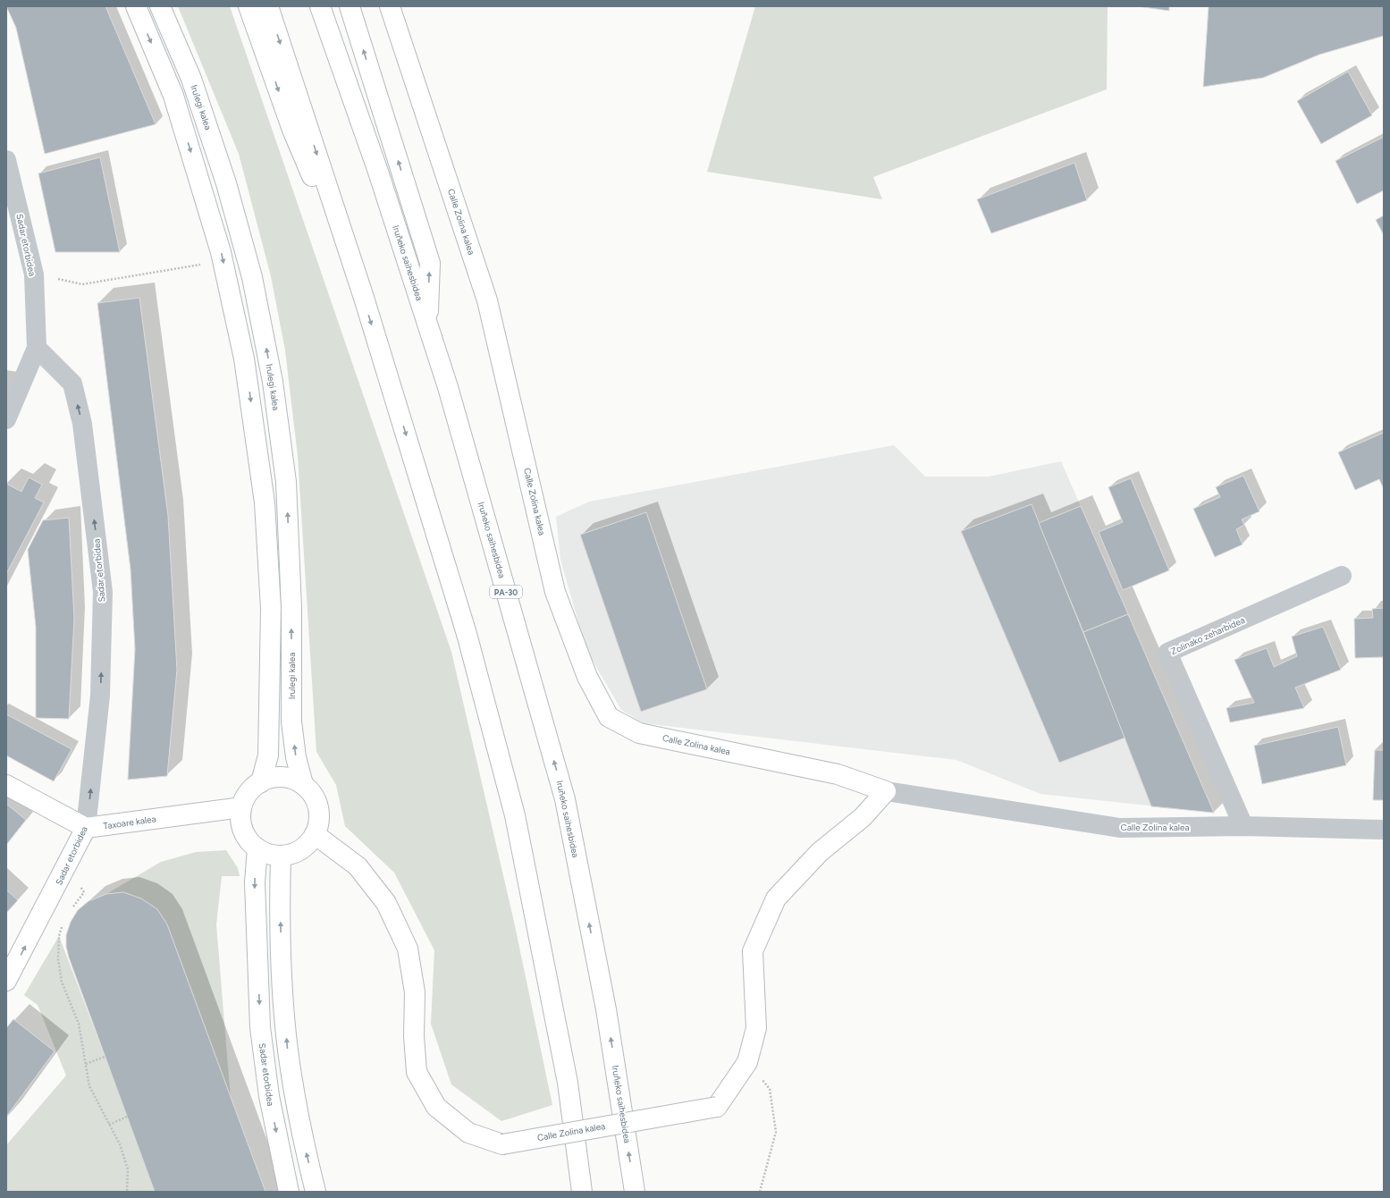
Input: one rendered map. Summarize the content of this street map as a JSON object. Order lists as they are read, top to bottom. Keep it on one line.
{"streets":{"main road":["Irulegi kalea","Calle Zolina kalea","Sadar etorbidea","Iruñeko saihesbidea","PA-30","Taxoare kalea"],"street":["Zolinako zeharbidea"]},"crossings":[["Irulegi kalea","Calle Zolina kalea"],["Irulegi kalea","Sadar etorbidea"],["Irulegi kalea","Taxoare kalea"],["Calle Zolina kalea","Sadar etorbidea"],["Calle Zolina kalea","Zolinako zeharbidea"],["Calle Zolina kalea","Taxoare kalea"],["Sadar etorbidea","Taxoare kalea"]]}
